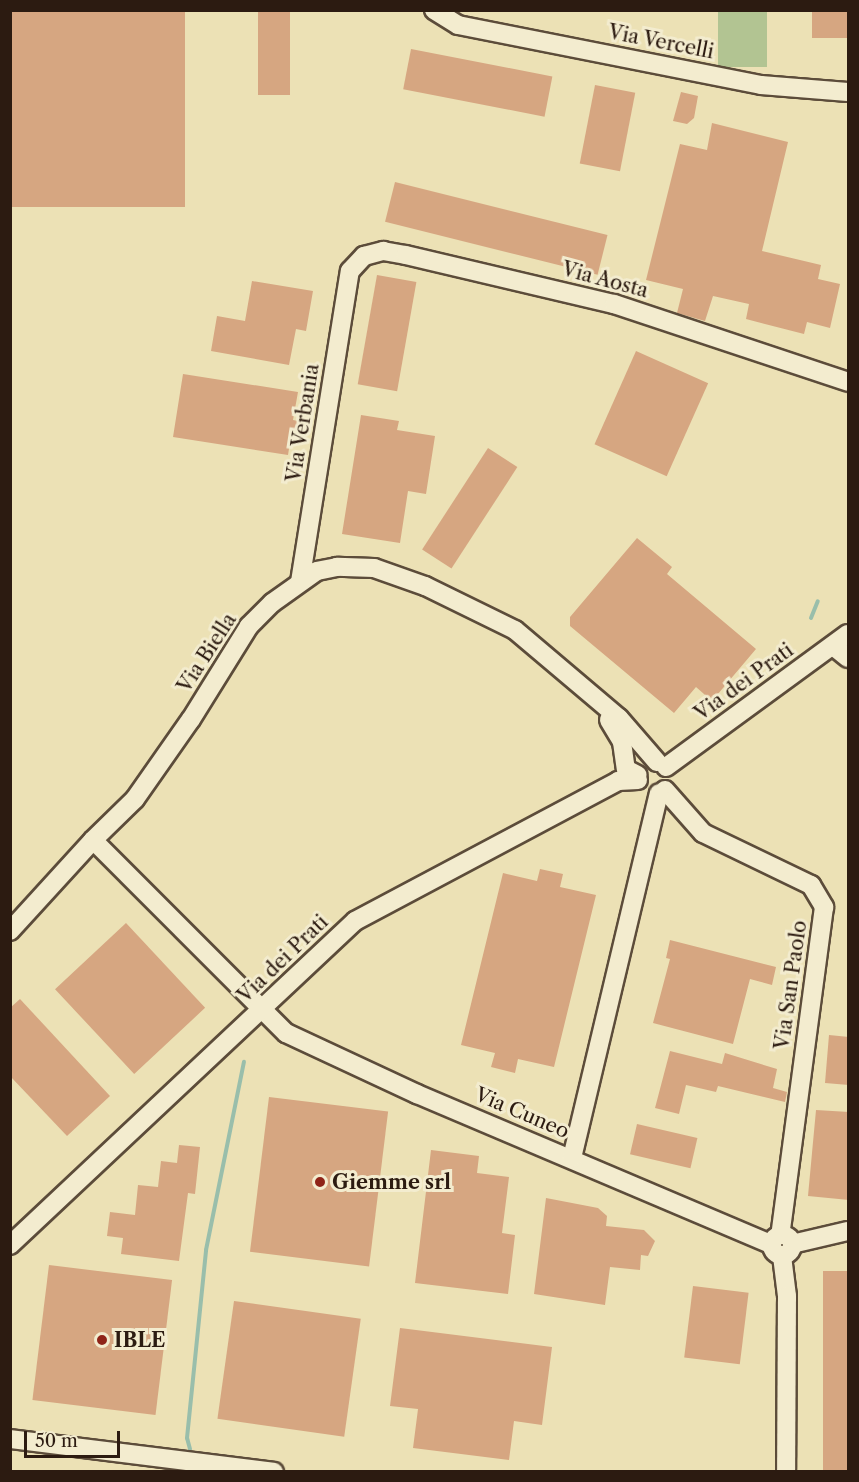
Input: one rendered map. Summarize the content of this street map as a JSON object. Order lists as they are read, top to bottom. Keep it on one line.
{"streets":{"street":["Via Vercelli","Via Aosta","Via Verbania","Via Biella","Via dei Prati","Via San Paolo","Via Cuneo"]},"crossings":[["Via Aosta","Via Verbania"],["Via Verbania","Via Biella"],["Via Biella","Via dei Prati"],["Via Biella","Via San Paolo"],["Via dei Prati","Via San Paolo"],["Via dei Prati","Via Cuneo"],["Via San Paolo","Via Cuneo"]],"places":["Giemme srl","IBLE"],"scale_bar":"50 m"}
